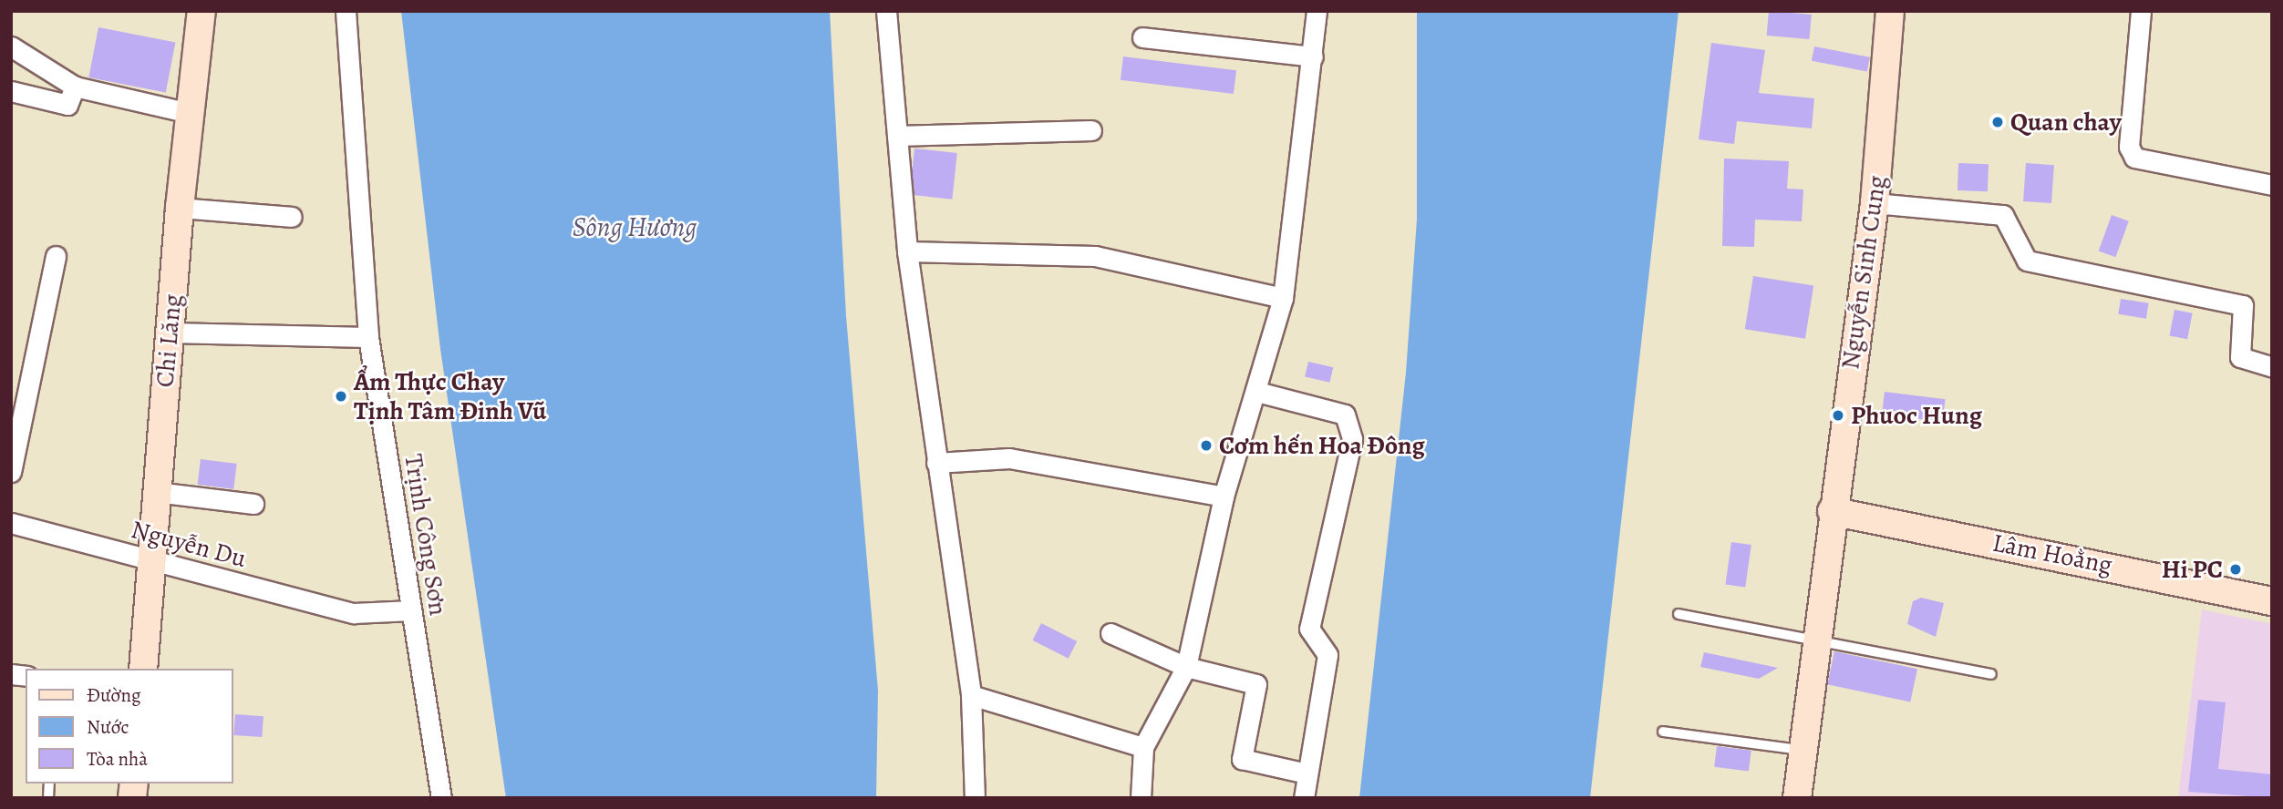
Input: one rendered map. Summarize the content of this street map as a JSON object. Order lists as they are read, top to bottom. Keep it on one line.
{"streets":{"street":["Nguyễn Sinh Cung","Chi Lăng","Trịnh Công Sơn","Nguyễn Du","Lâm Hoằng"]},"crossings":[["Nguyễn Sinh Cung","Lâm Hoằng"],["Chi Lăng","Nguyễn Du"],["Trịnh Công Sơn","Nguyễn Du"]],"water":["Sông Hương"],"places":["Quan chay","Ẩm Thực Chay Tịnh Tâm Đinh Vũ","Phuoc Hung","Cơm hến Hoa Đông","Hi PC"],"legend":["Đường","Nước","Tòa nhà"]}
